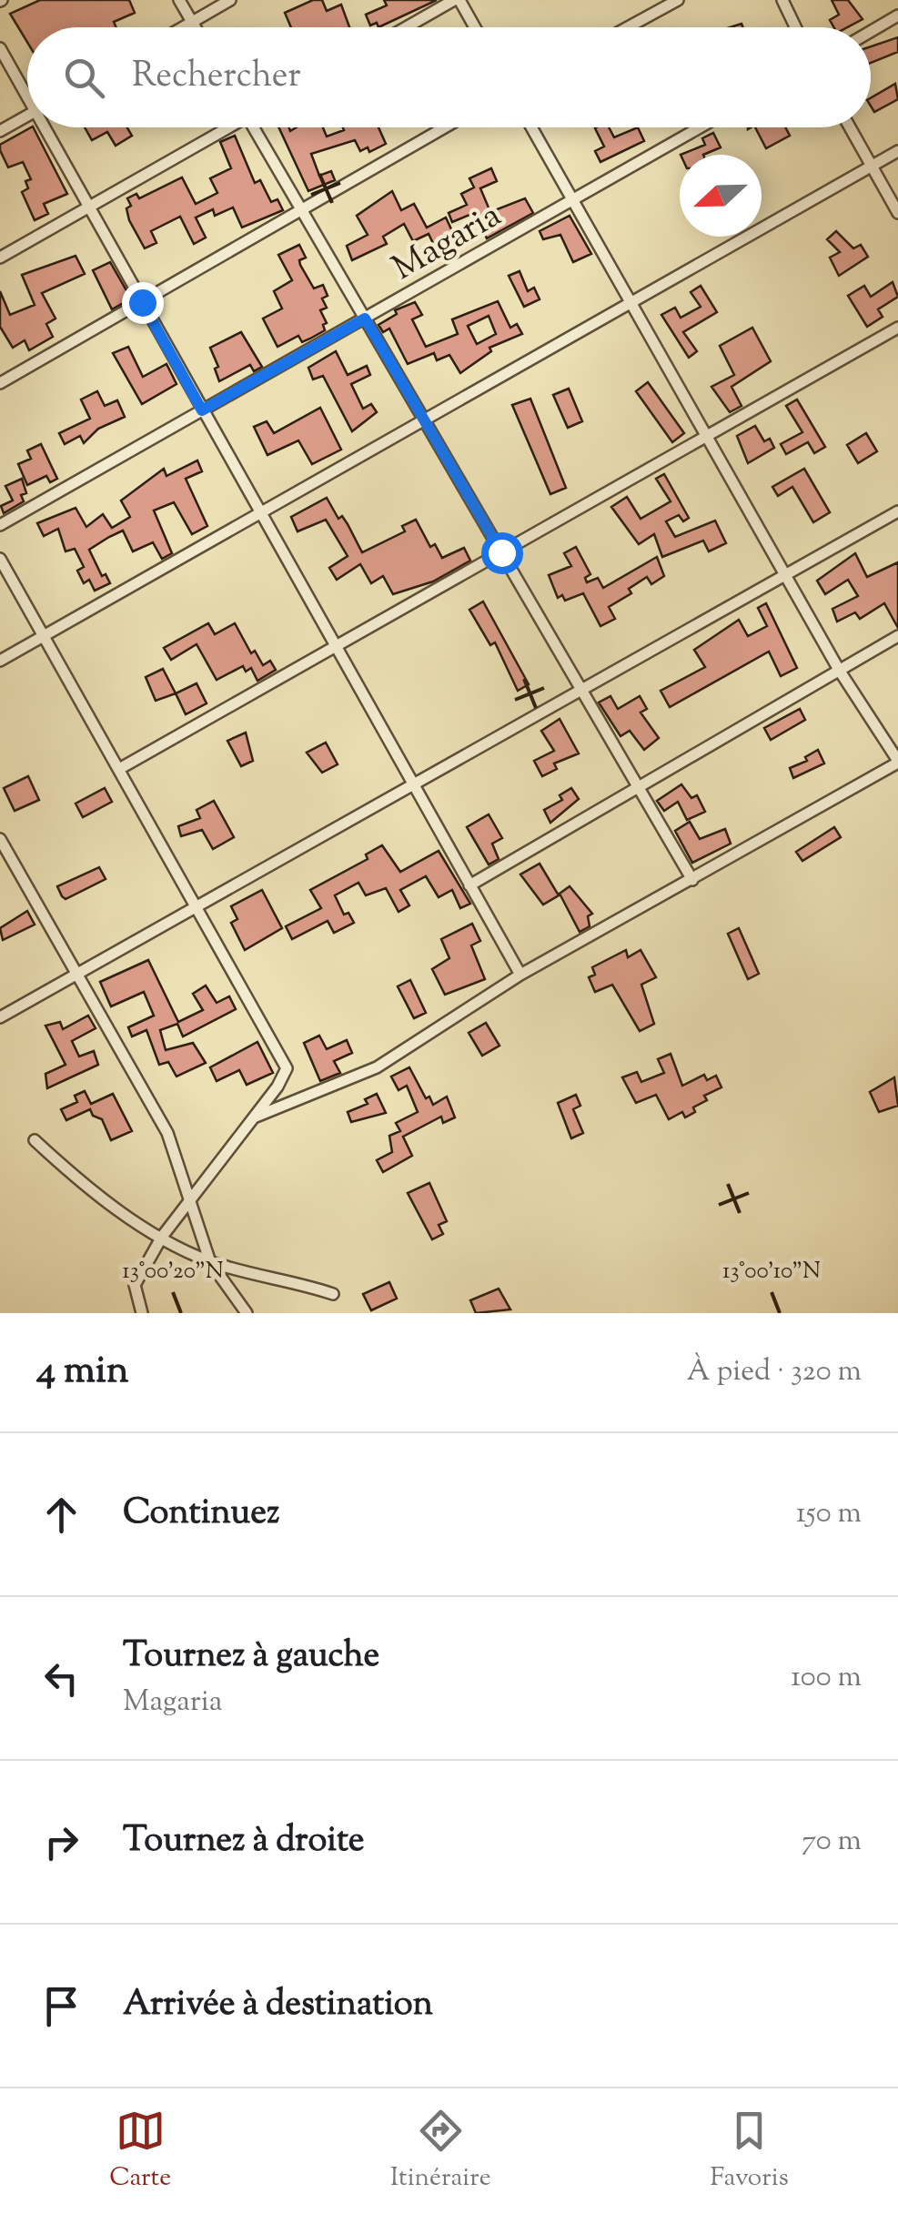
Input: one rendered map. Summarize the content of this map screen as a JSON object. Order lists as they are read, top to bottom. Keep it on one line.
{"streets":{"street":["Magaria"]},"north":"left","page":{"search":"Rechercher","heading":["4 min","À pied · 320 m"],"list":[["Continuez","150 m"],["Tournez à gauche","Magaria","100 m"],["Tournez à droite","70 m"],"Arrivée à destination"],"nav":["Carte","Itinéraire","Favoris"]},"coordinates":["13°00'20\"N","13°00'10\"N"]}
